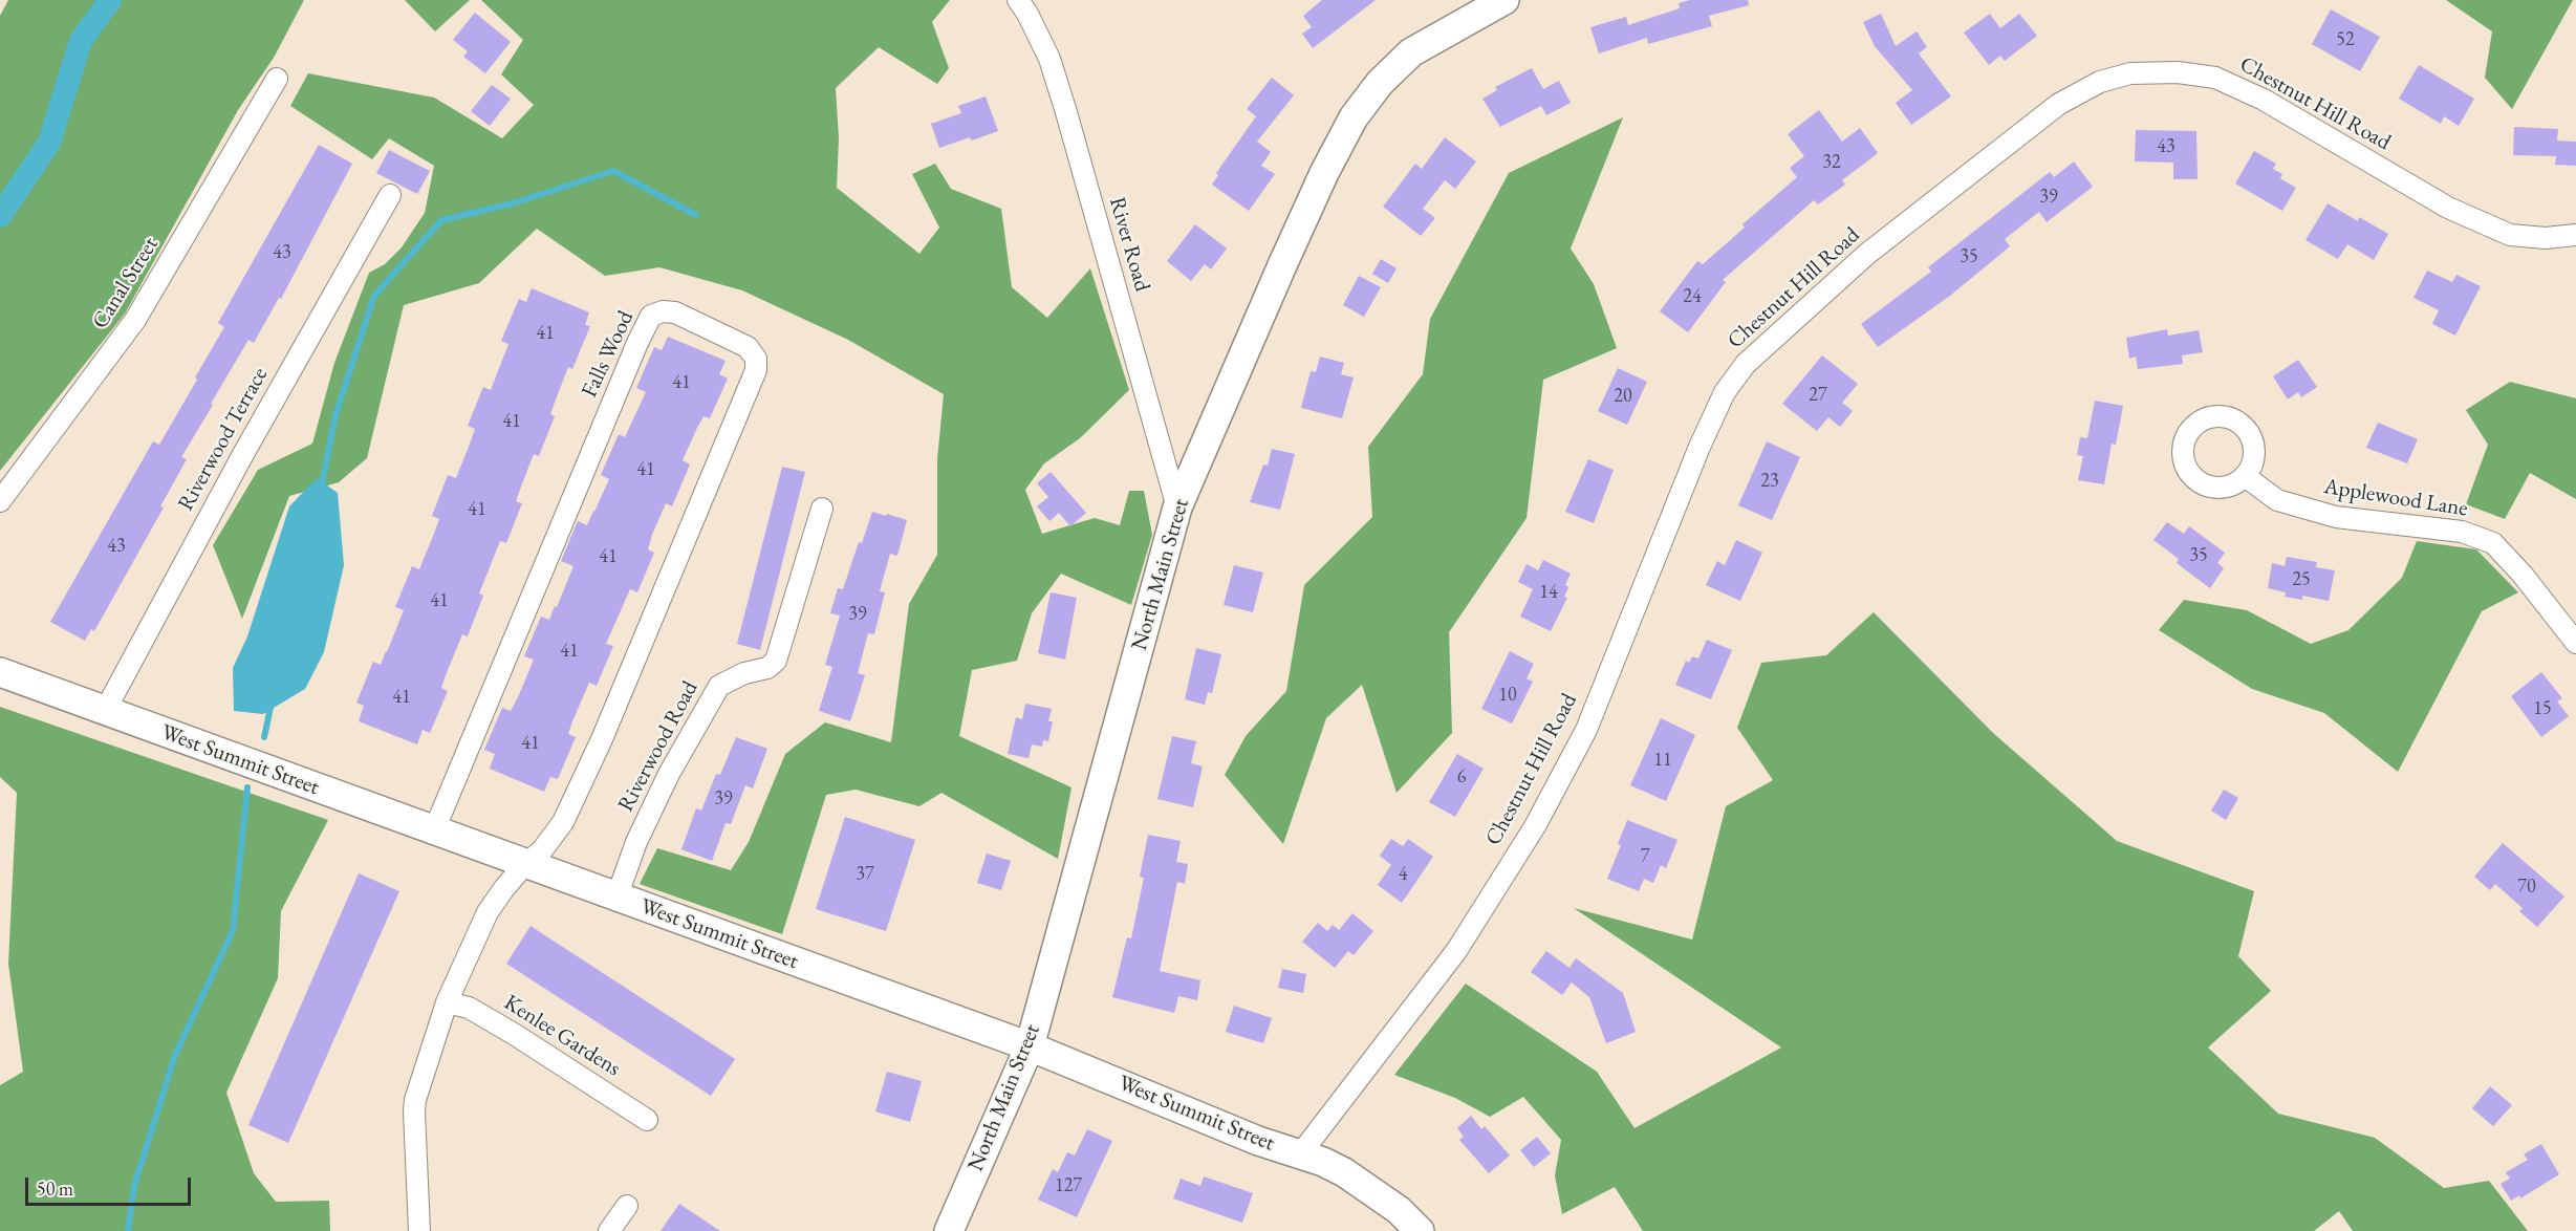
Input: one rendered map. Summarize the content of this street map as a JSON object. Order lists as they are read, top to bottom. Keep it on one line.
{"streets":{"street":["Chestnut Hill Road","River Road","Canal Street","Falls Wood","Riverwood Terrace","Applewood Lane","North Main Street","Riverwood Road","West Summit Street","Kenlee Gardens"]},"crossings":[["Chestnut Hill Road","West Summit Street"],["River Road","North Main Street"],["Falls Wood","West Summit Street"],["Riverwood Terrace","West Summit Street"],["North Main Street","West Summit Street"],["Riverwood Road","West Summit Street"]],"house_numbers":["52","43","32","39","43","35","24","41","41","27","20","41","41","23","41","43","35","41","25","14","41","39","41","10","41","15","41","11","6","39","7","37","4","70","127"],"scale_bar":"50 m"}
